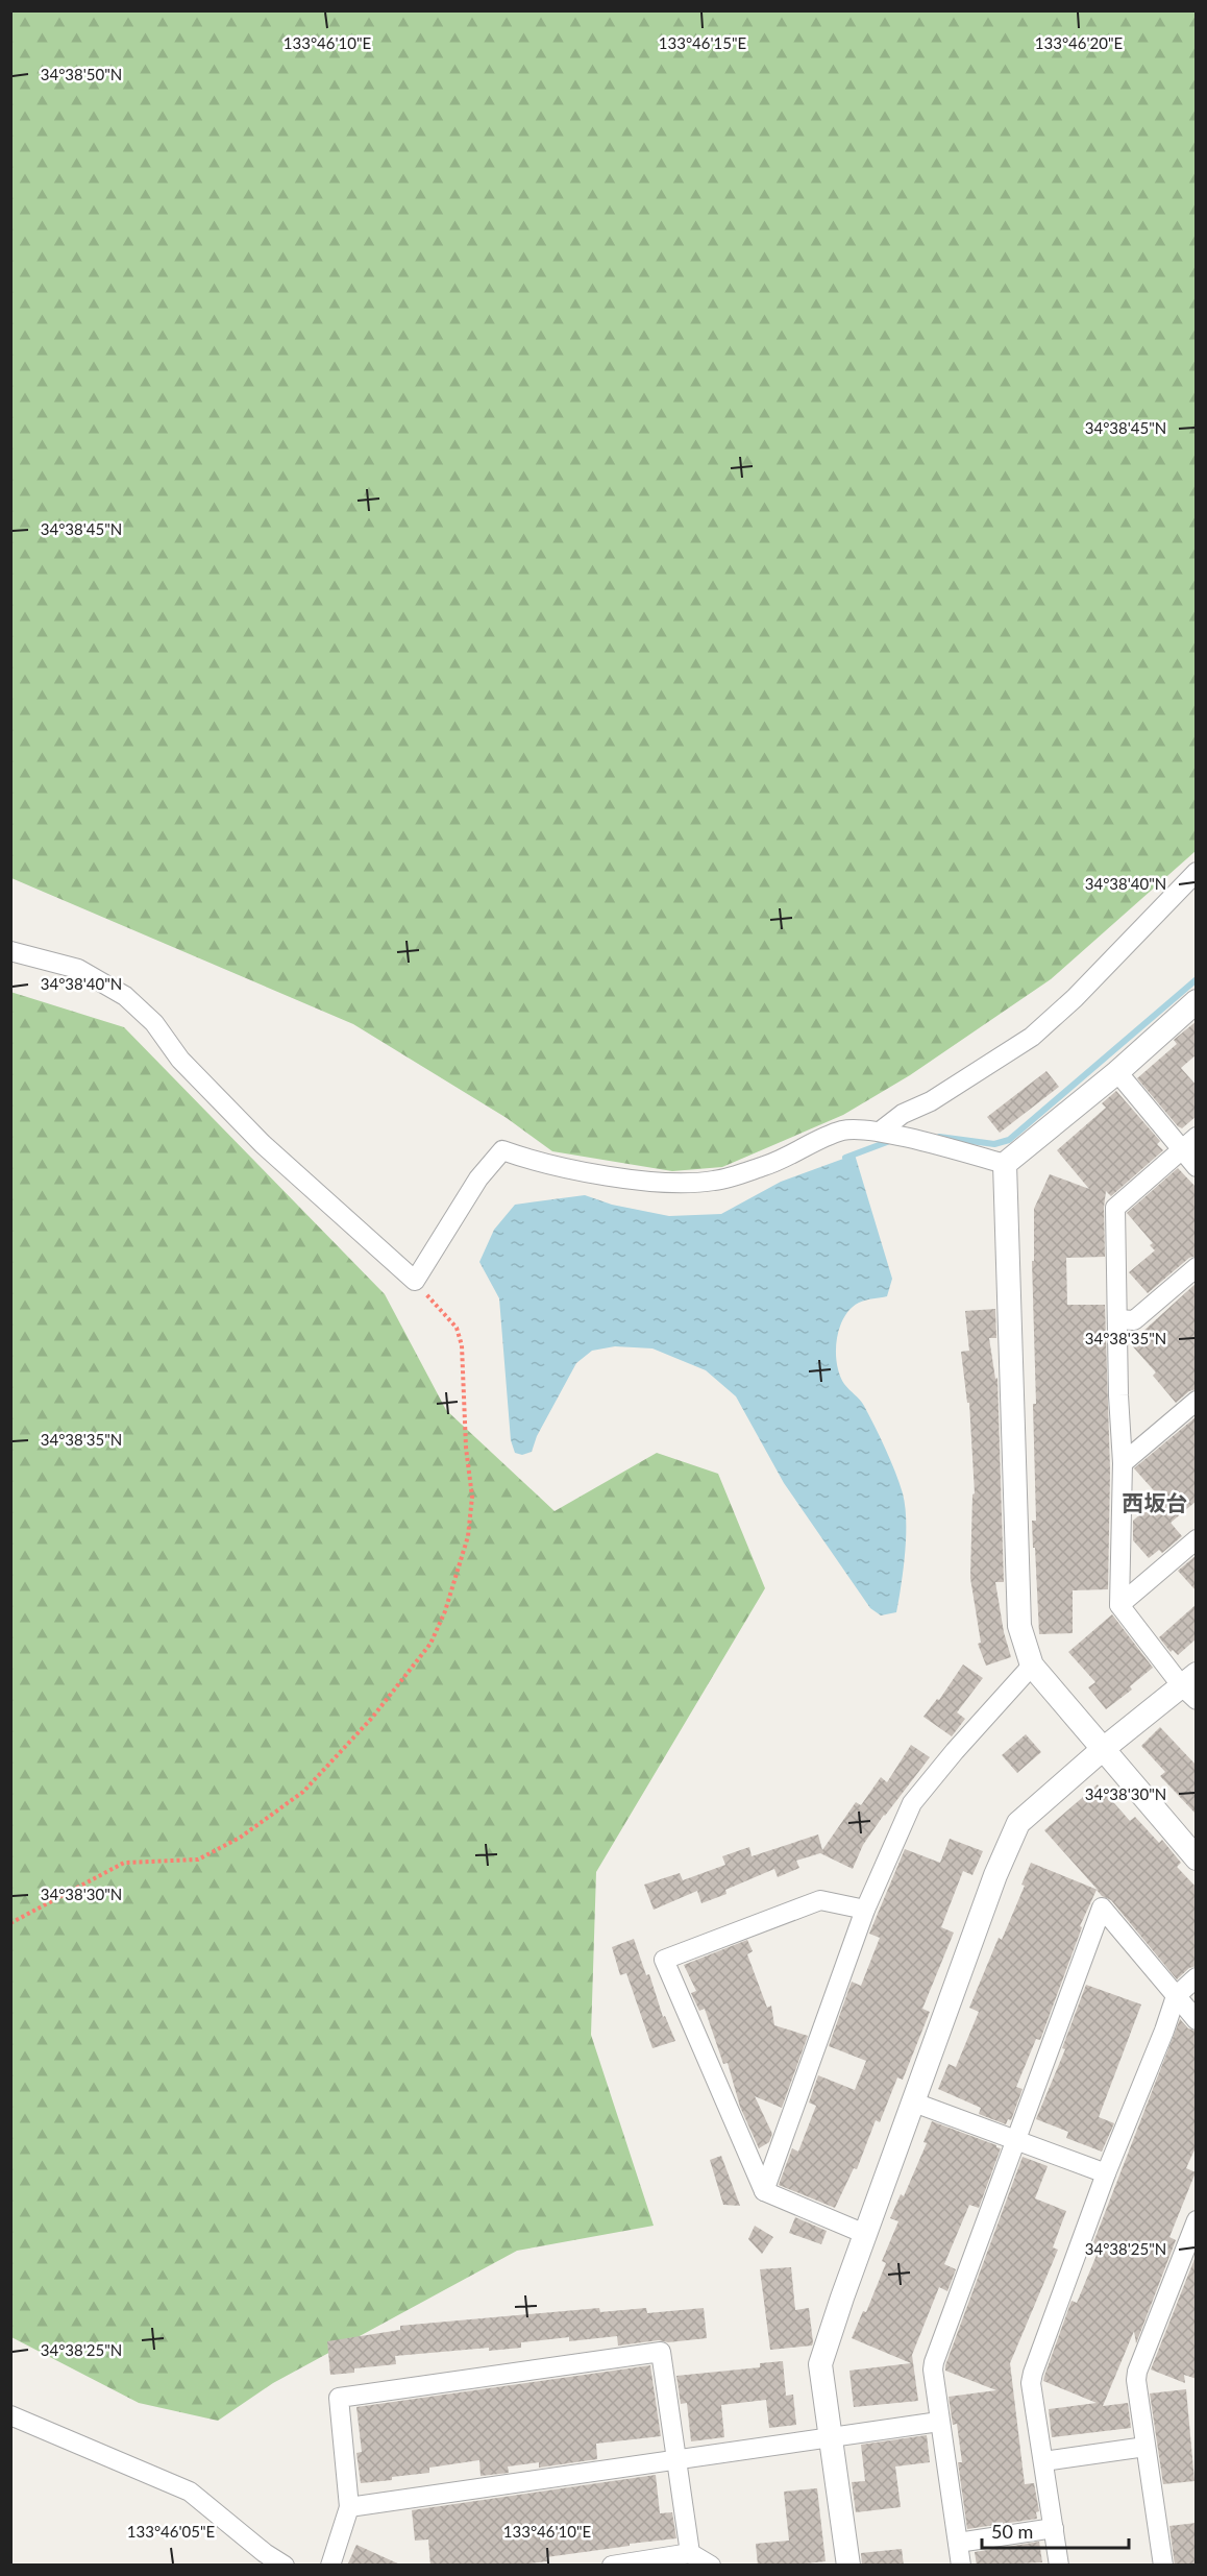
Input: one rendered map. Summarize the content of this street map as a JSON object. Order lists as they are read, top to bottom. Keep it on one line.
{"districts":["西坂台"],"scale_bar":"50 m","coordinates":["133°46'10\"E","133°46'15\"E","133°46'20\"E","34°38'50\"N","34°38'45\"N","34°38'40\"N","34°38'35\"N","34°38'30\"N","34°38'25\"N","133°46'05\"E"]}
